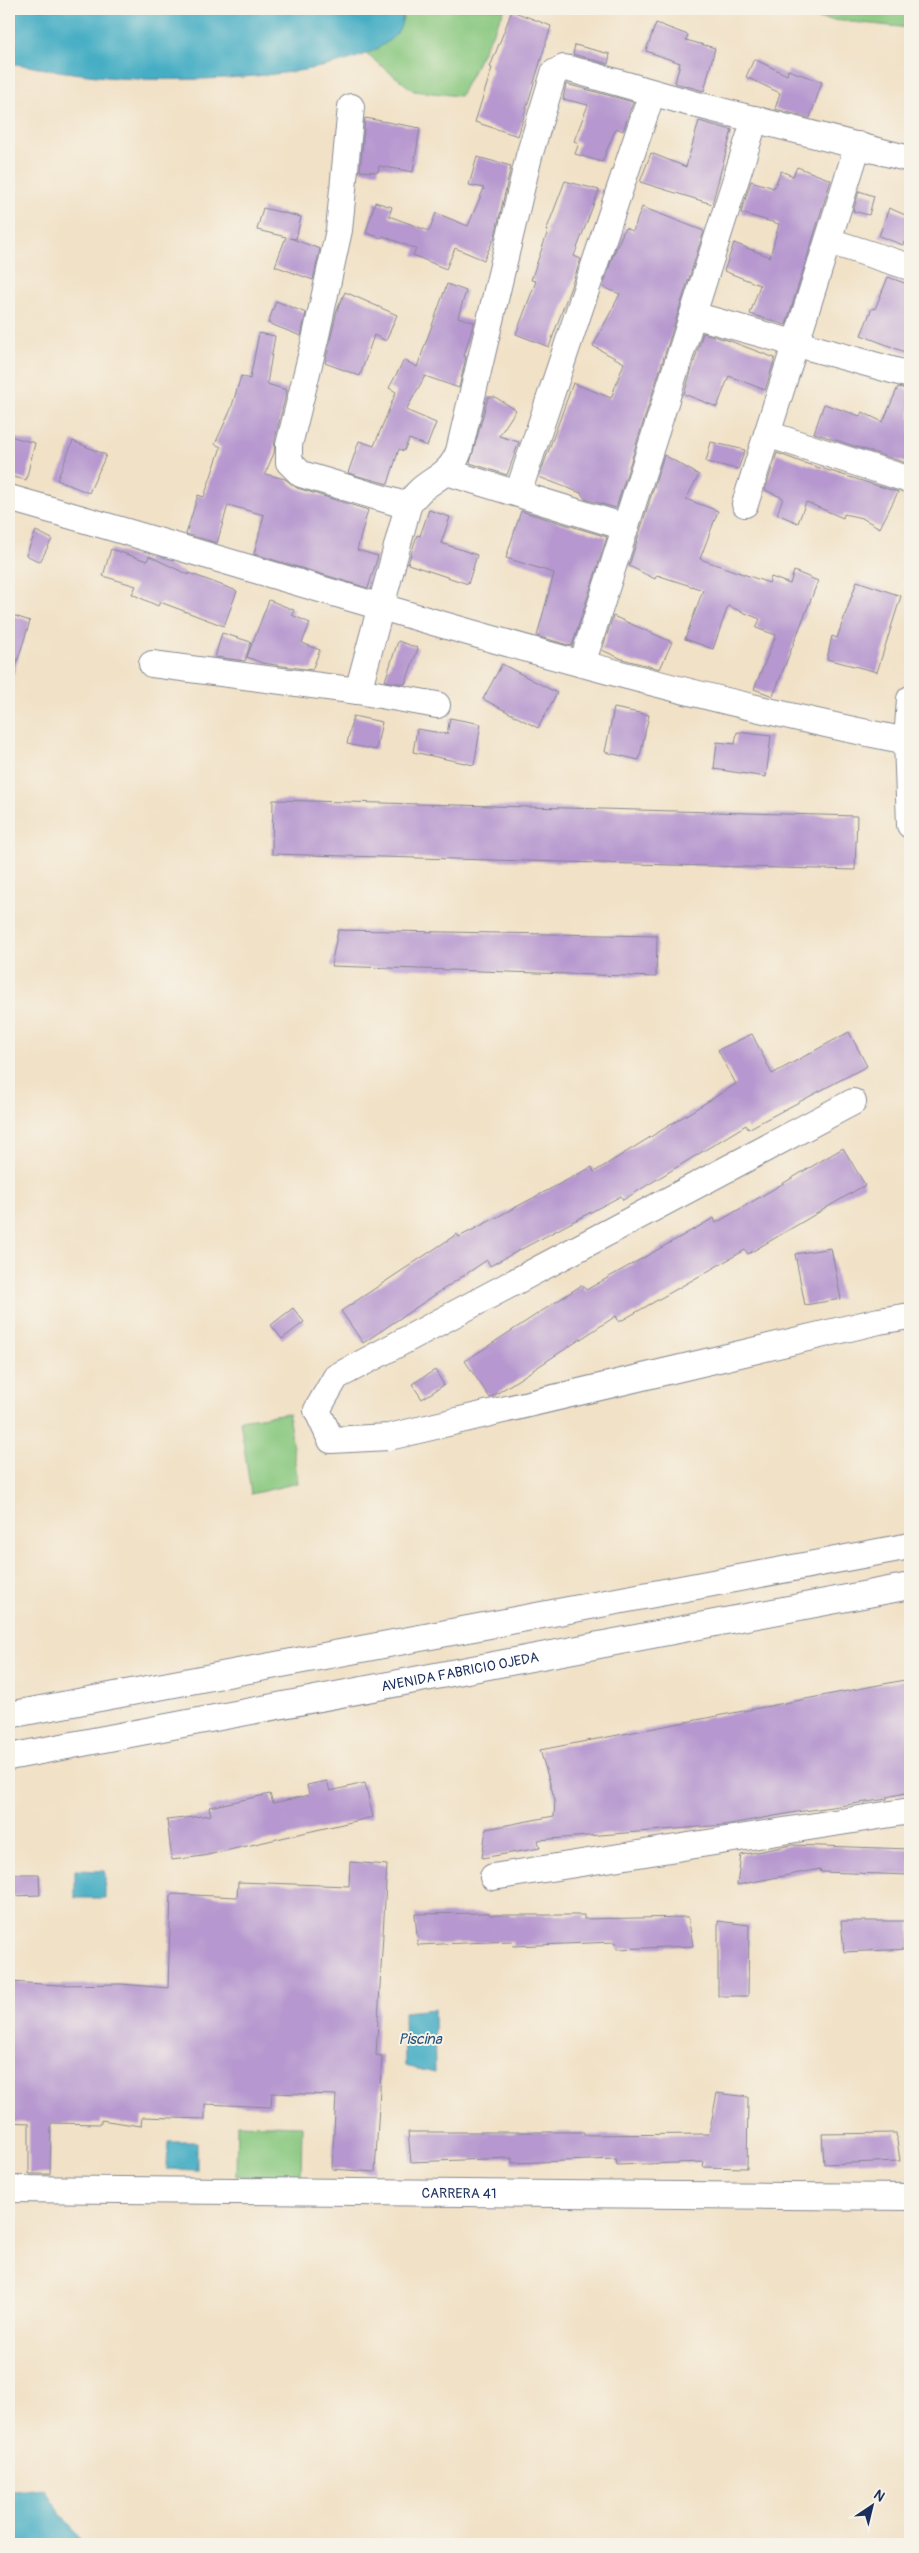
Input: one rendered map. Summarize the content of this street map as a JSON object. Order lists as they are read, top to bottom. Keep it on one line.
{"streets":{"street":["AVENIDA FABRICIO OJEDA","CARRERA 41"]},"water":["Piscina"],"north":"top right"}
